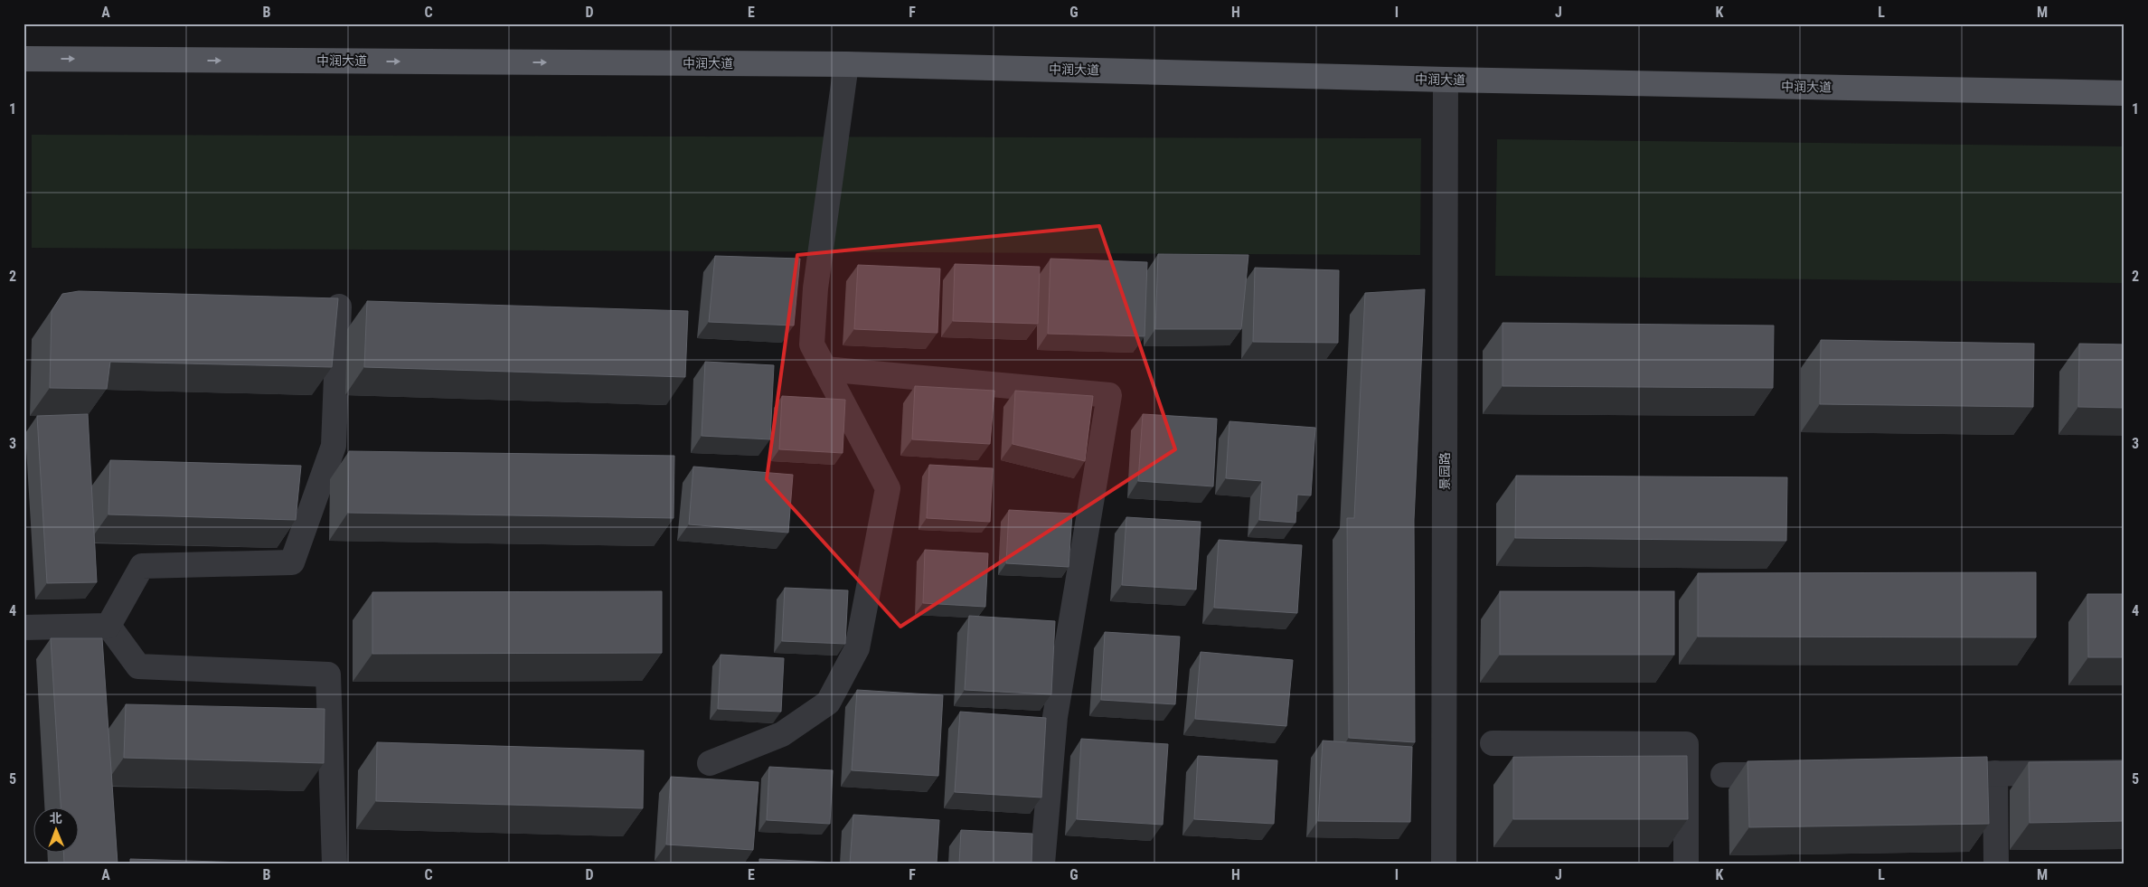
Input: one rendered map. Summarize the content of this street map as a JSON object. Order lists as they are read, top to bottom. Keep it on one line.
{"streets":{"main road":["中润大道"],"street":["景园路"]},"crossings":[["中润大道","景园路"]],"one_way":["中润大道"],"north":"top","grid":{"columns":["A","B","C","D","E","F","G","H","I","J","K","L","M"],"rows":["1","2","3","4","5"]}}
